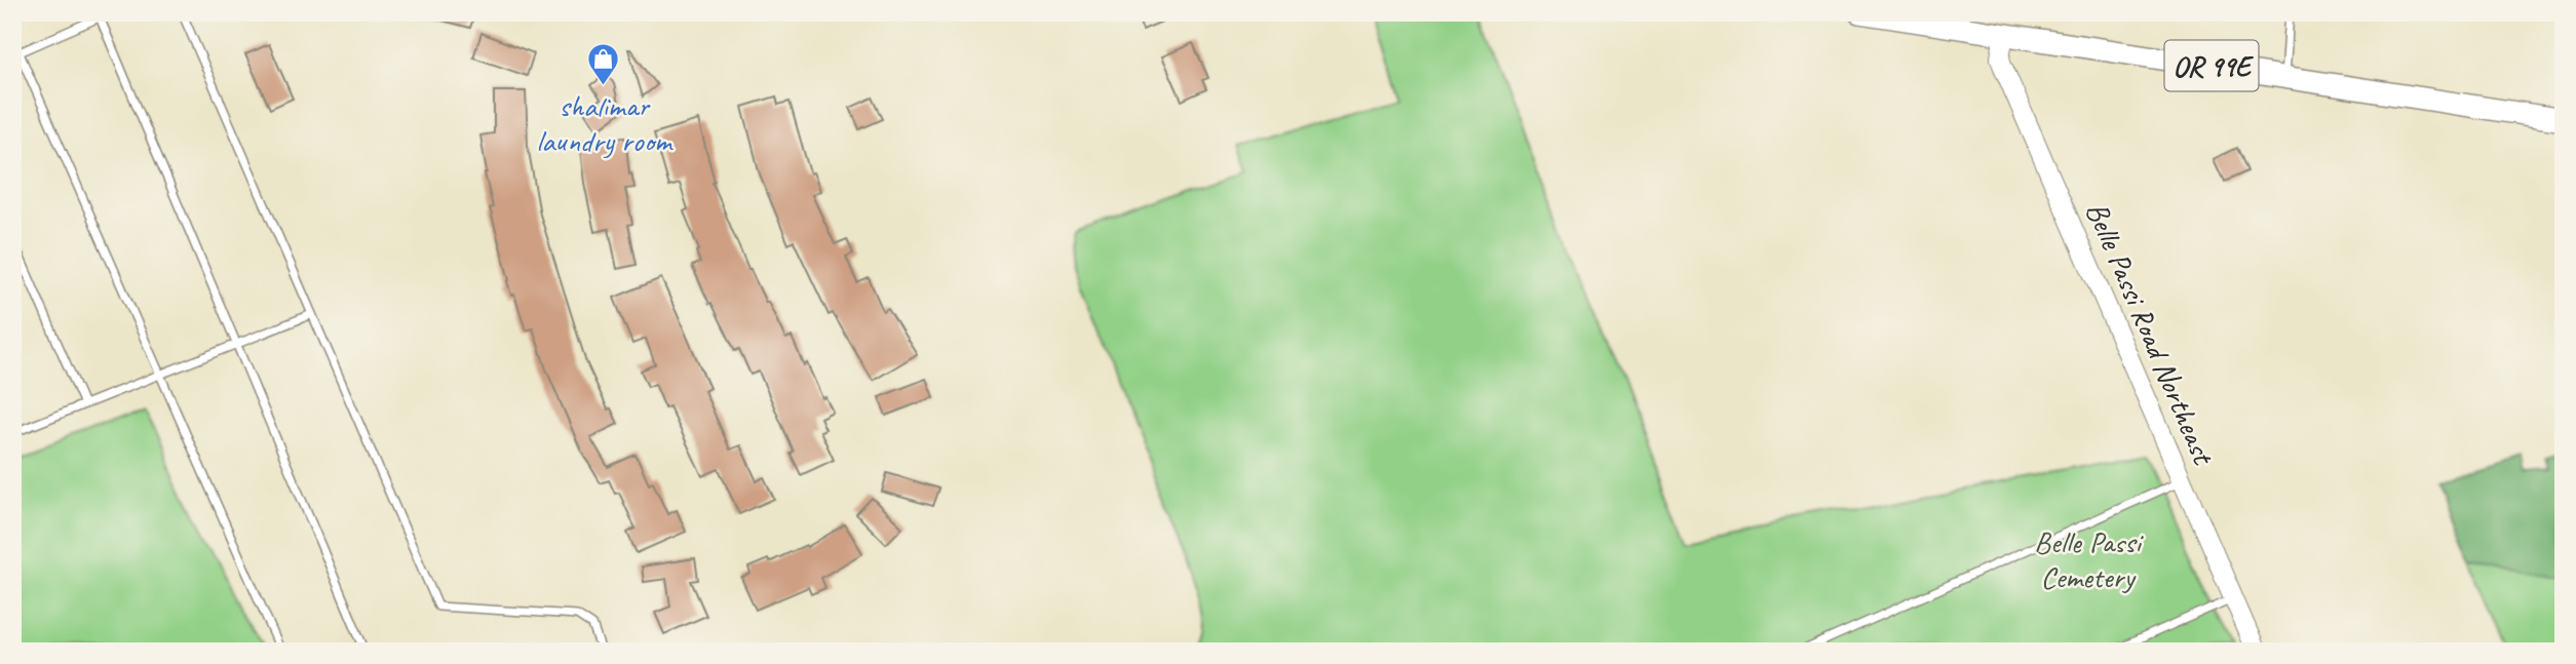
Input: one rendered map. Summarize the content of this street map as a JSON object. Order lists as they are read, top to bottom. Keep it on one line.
{"streets":{"main road":["OR 99E"],"street":["Belle Passi Road Northeast"]},"crossings":[["OR 99E","Belle Passi Road Northeast"]],"parks":["Belle Passi Cemetery"],"places":{"shop":["shalimar laundry room"]}}
